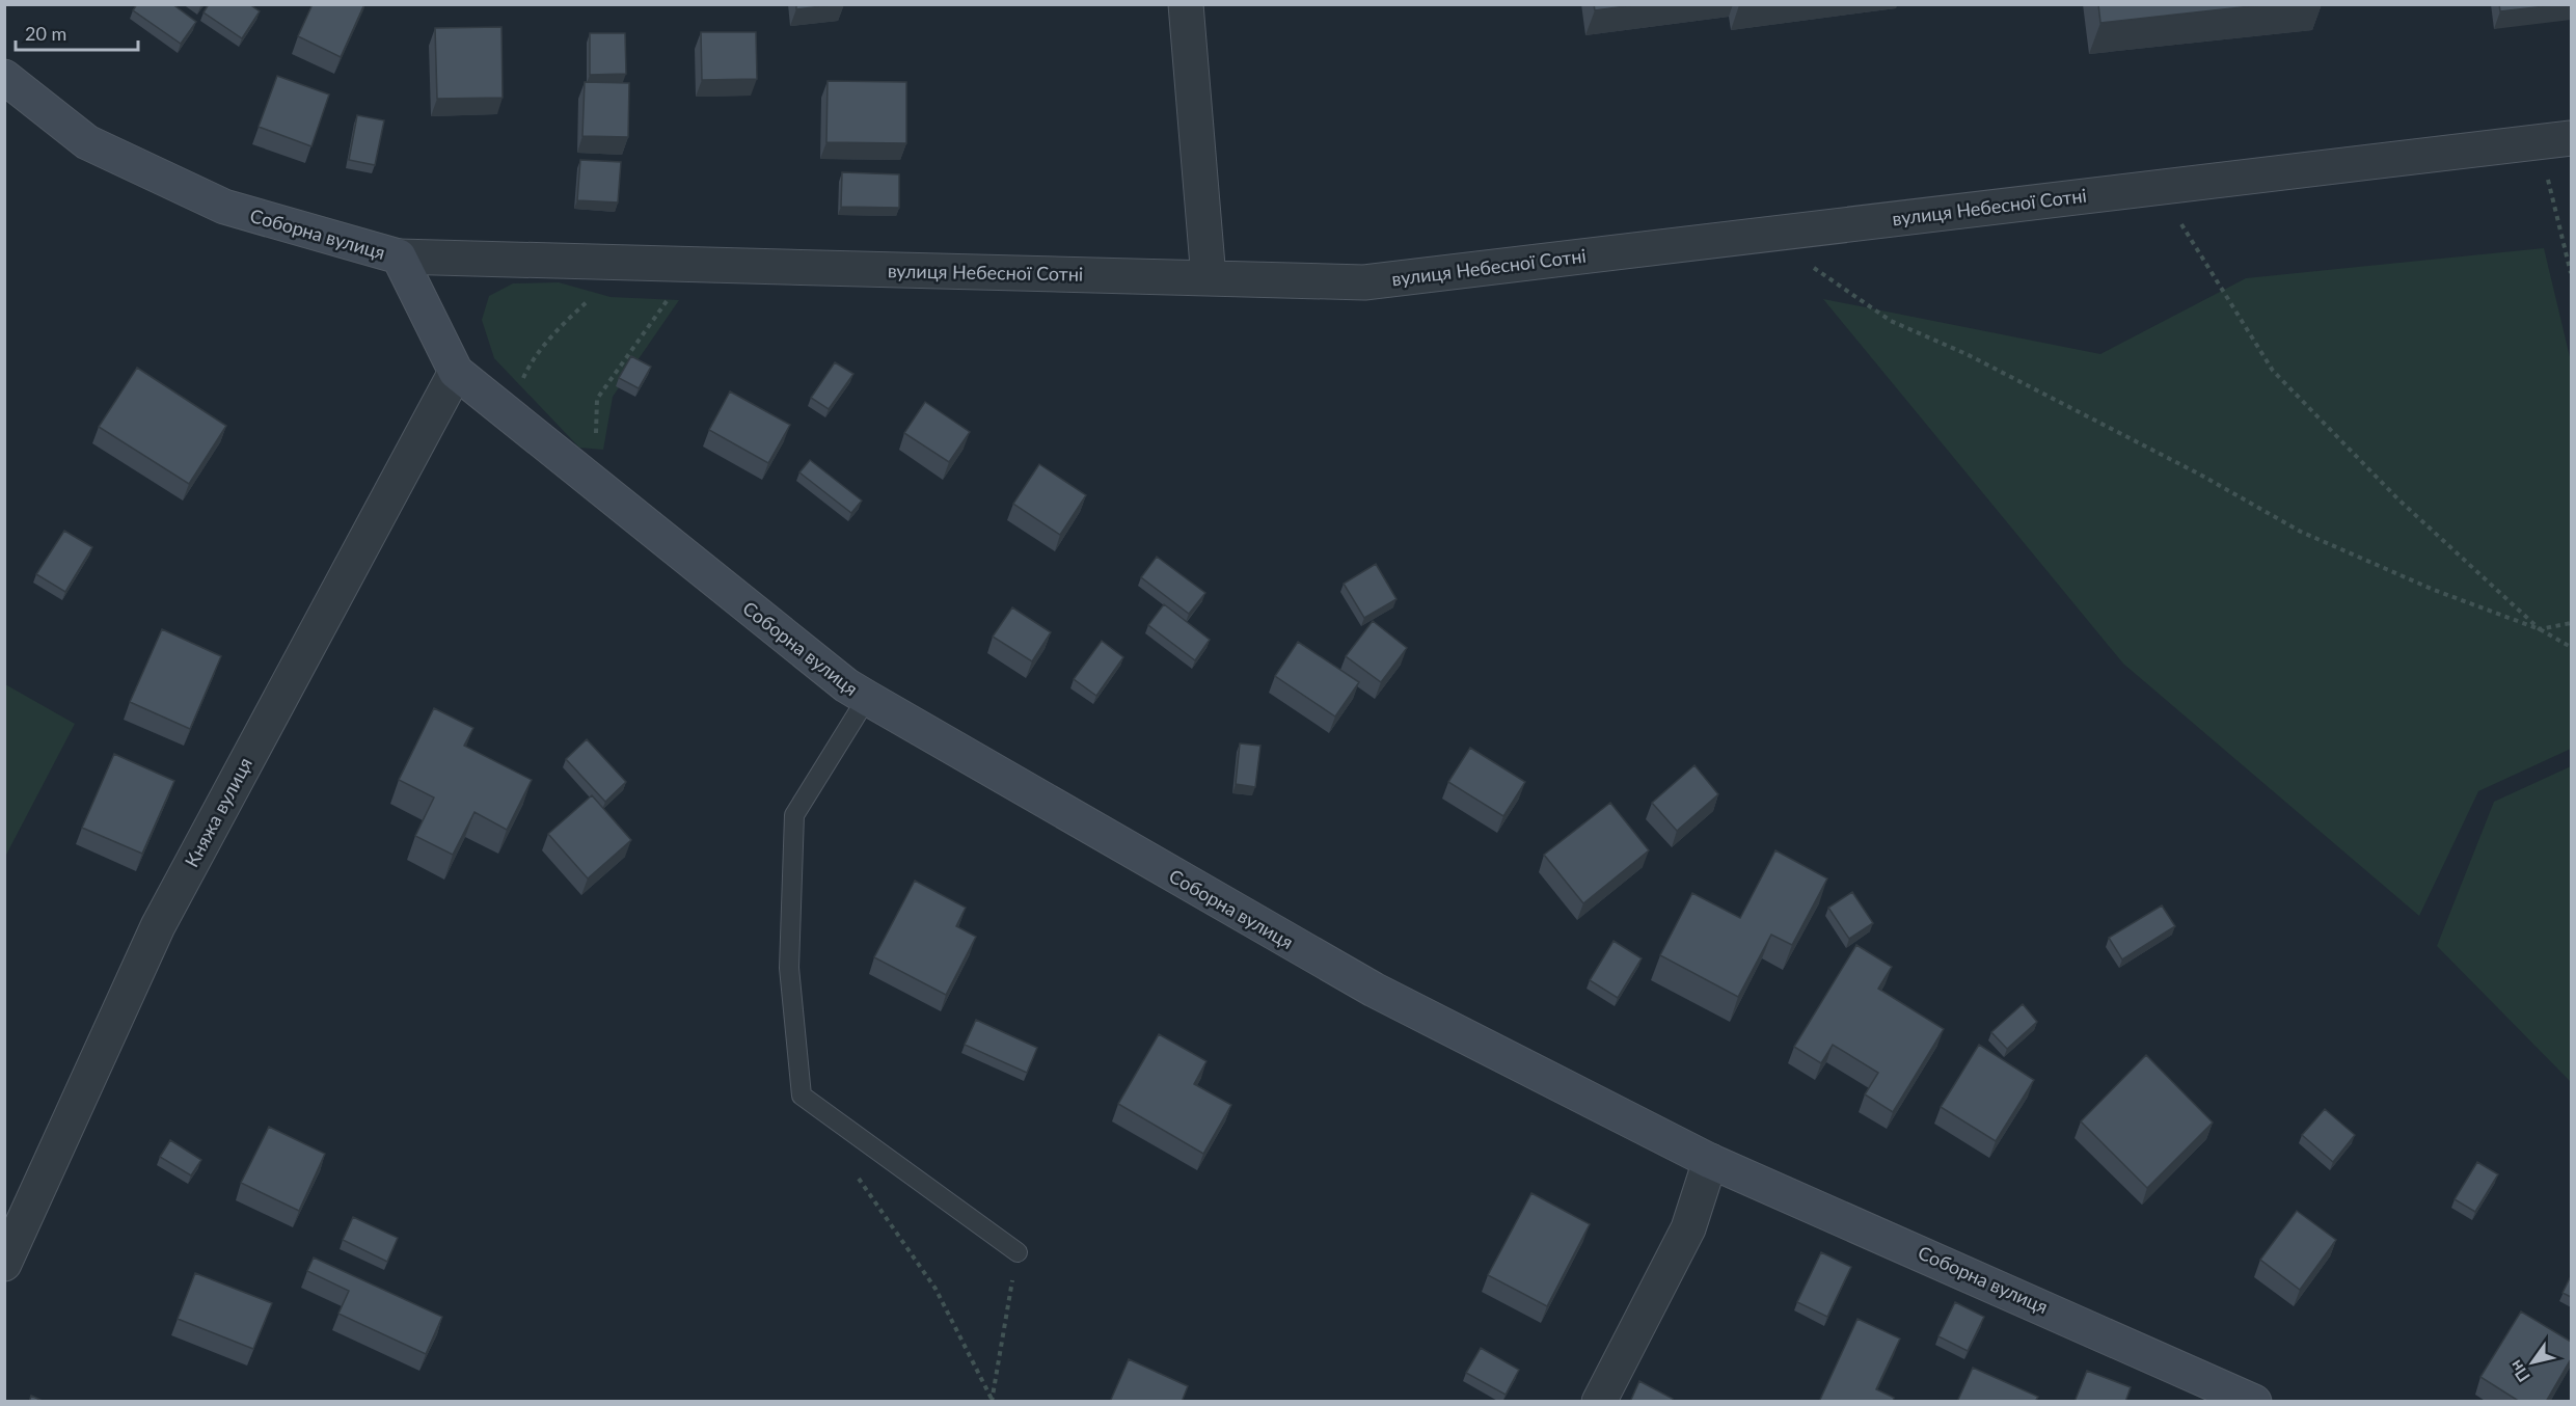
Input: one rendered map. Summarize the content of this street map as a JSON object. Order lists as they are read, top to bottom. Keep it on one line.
{"streets":{"main road":["Соборна вулиця"],"street":["вулиця Небесної Сотні","Княжа вулиця"]},"crossings":[["вулиця Небесної Сотні","Соборна вулиця"],["Соборна вулиця","Княжа вулиця"]],"scale_bar":"20 m","north":"bottom left"}
